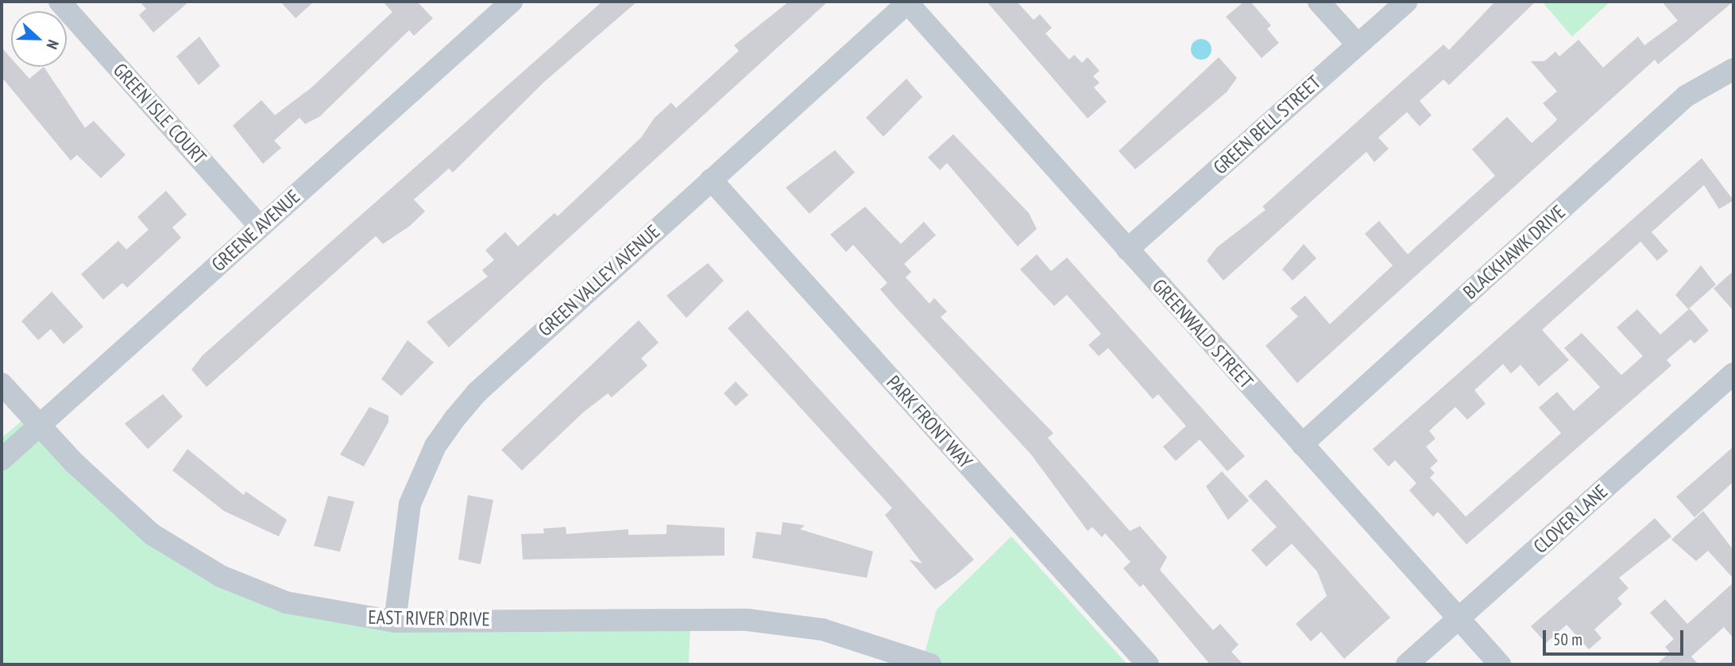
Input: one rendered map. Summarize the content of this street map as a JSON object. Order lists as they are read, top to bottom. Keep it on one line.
{"streets":{"street":["GREEN ISLE COURT","GREEN BELL STREET","GREENE AVENUE","BLACKHAWK DRIVE","GREEN VALLEY AVENUE","GREENWALD STREET","PARK FRONT WAY","CLOVER LANE","EAST RIVER DRIVE"]},"crossings":[["GREEN ISLE COURT","GREENE AVENUE"],["GREEN BELL STREET","GREENWALD STREET"],["GREENE AVENUE","EAST RIVER DRIVE"],["BLACKHAWK DRIVE","GREENWALD STREET"],["GREEN VALLEY AVENUE","GREENWALD STREET"],["GREEN VALLEY AVENUE","PARK FRONT WAY"],["GREEN VALLEY AVENUE","EAST RIVER DRIVE"],["GREENWALD STREET","CLOVER LANE"]],"scale_bar":"50 m","north":"right"}
